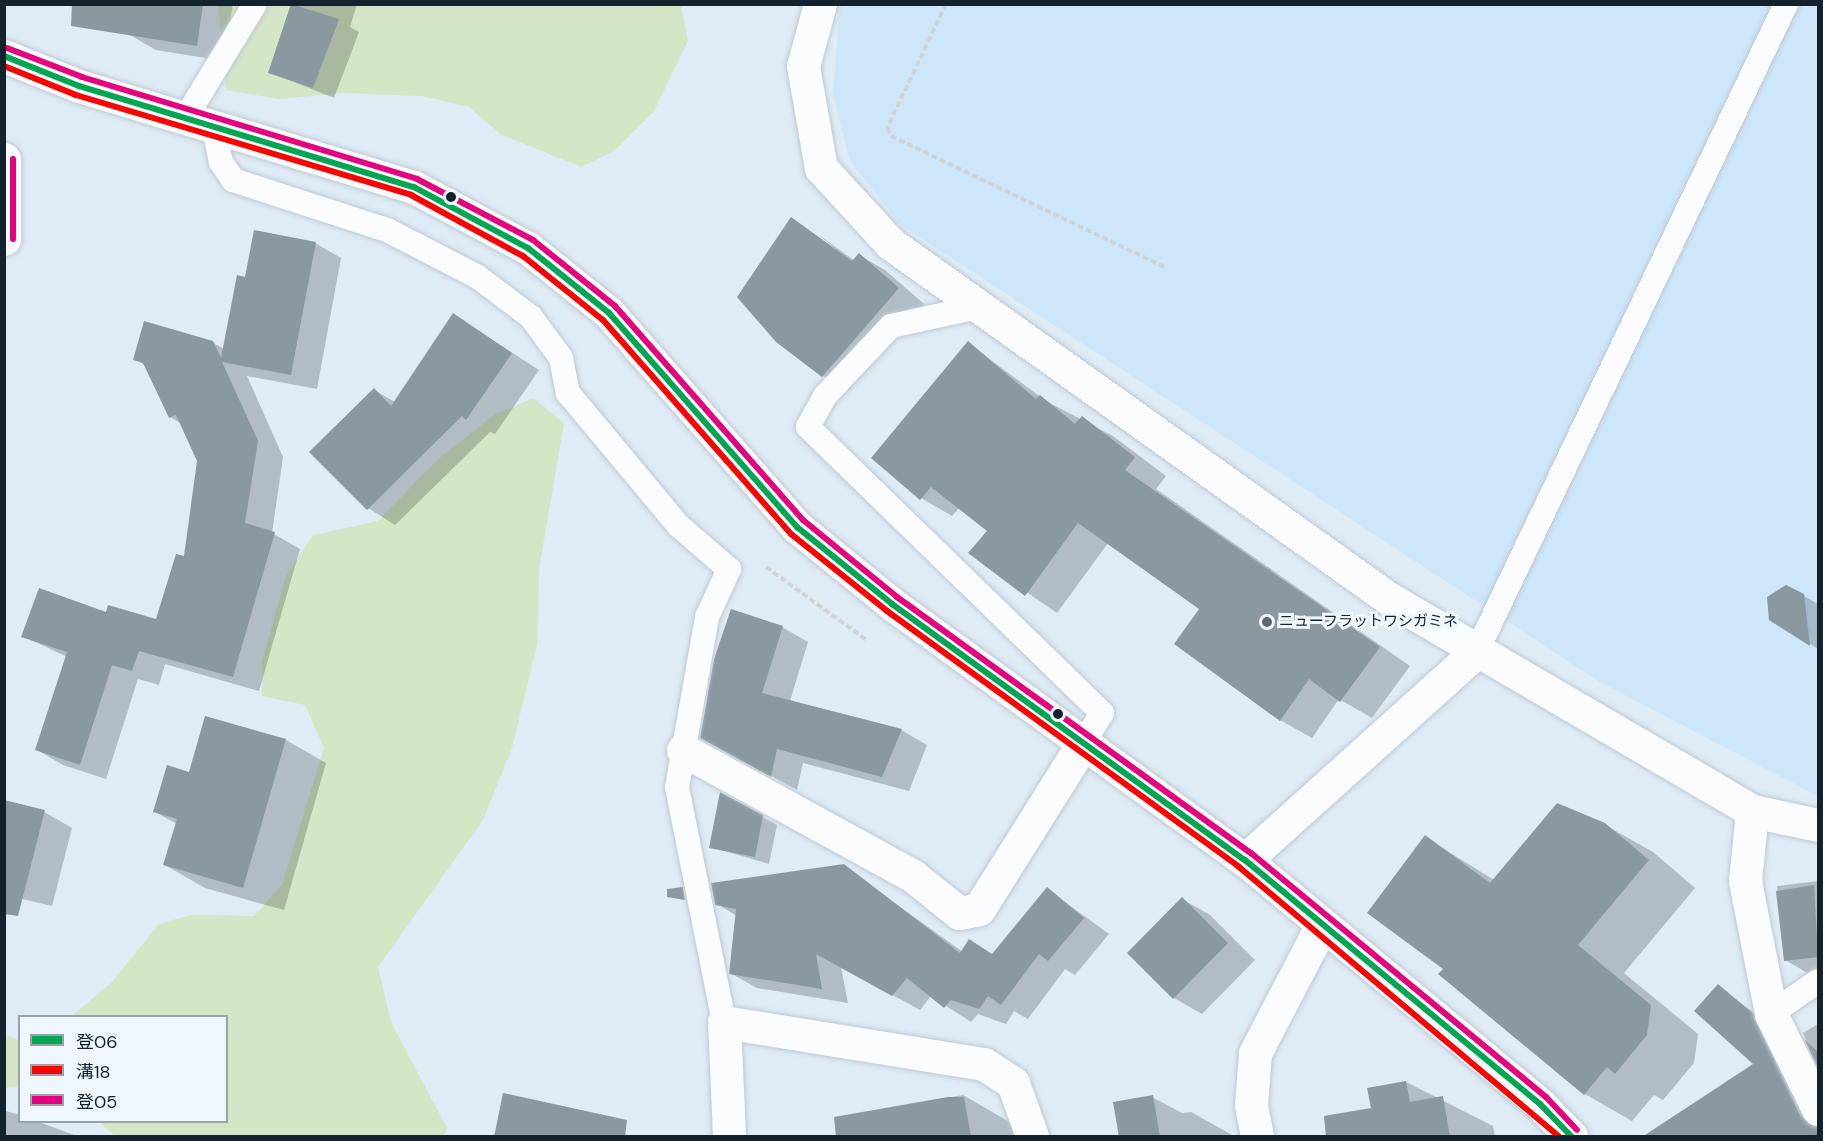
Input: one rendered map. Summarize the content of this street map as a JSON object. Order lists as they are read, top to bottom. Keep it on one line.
{"places":["ニューフラットワシガミネ"],"lines":["transit line 登05","transit line 登06","transit line 溝18"],"legend":["登06","溝18","登05"]}
